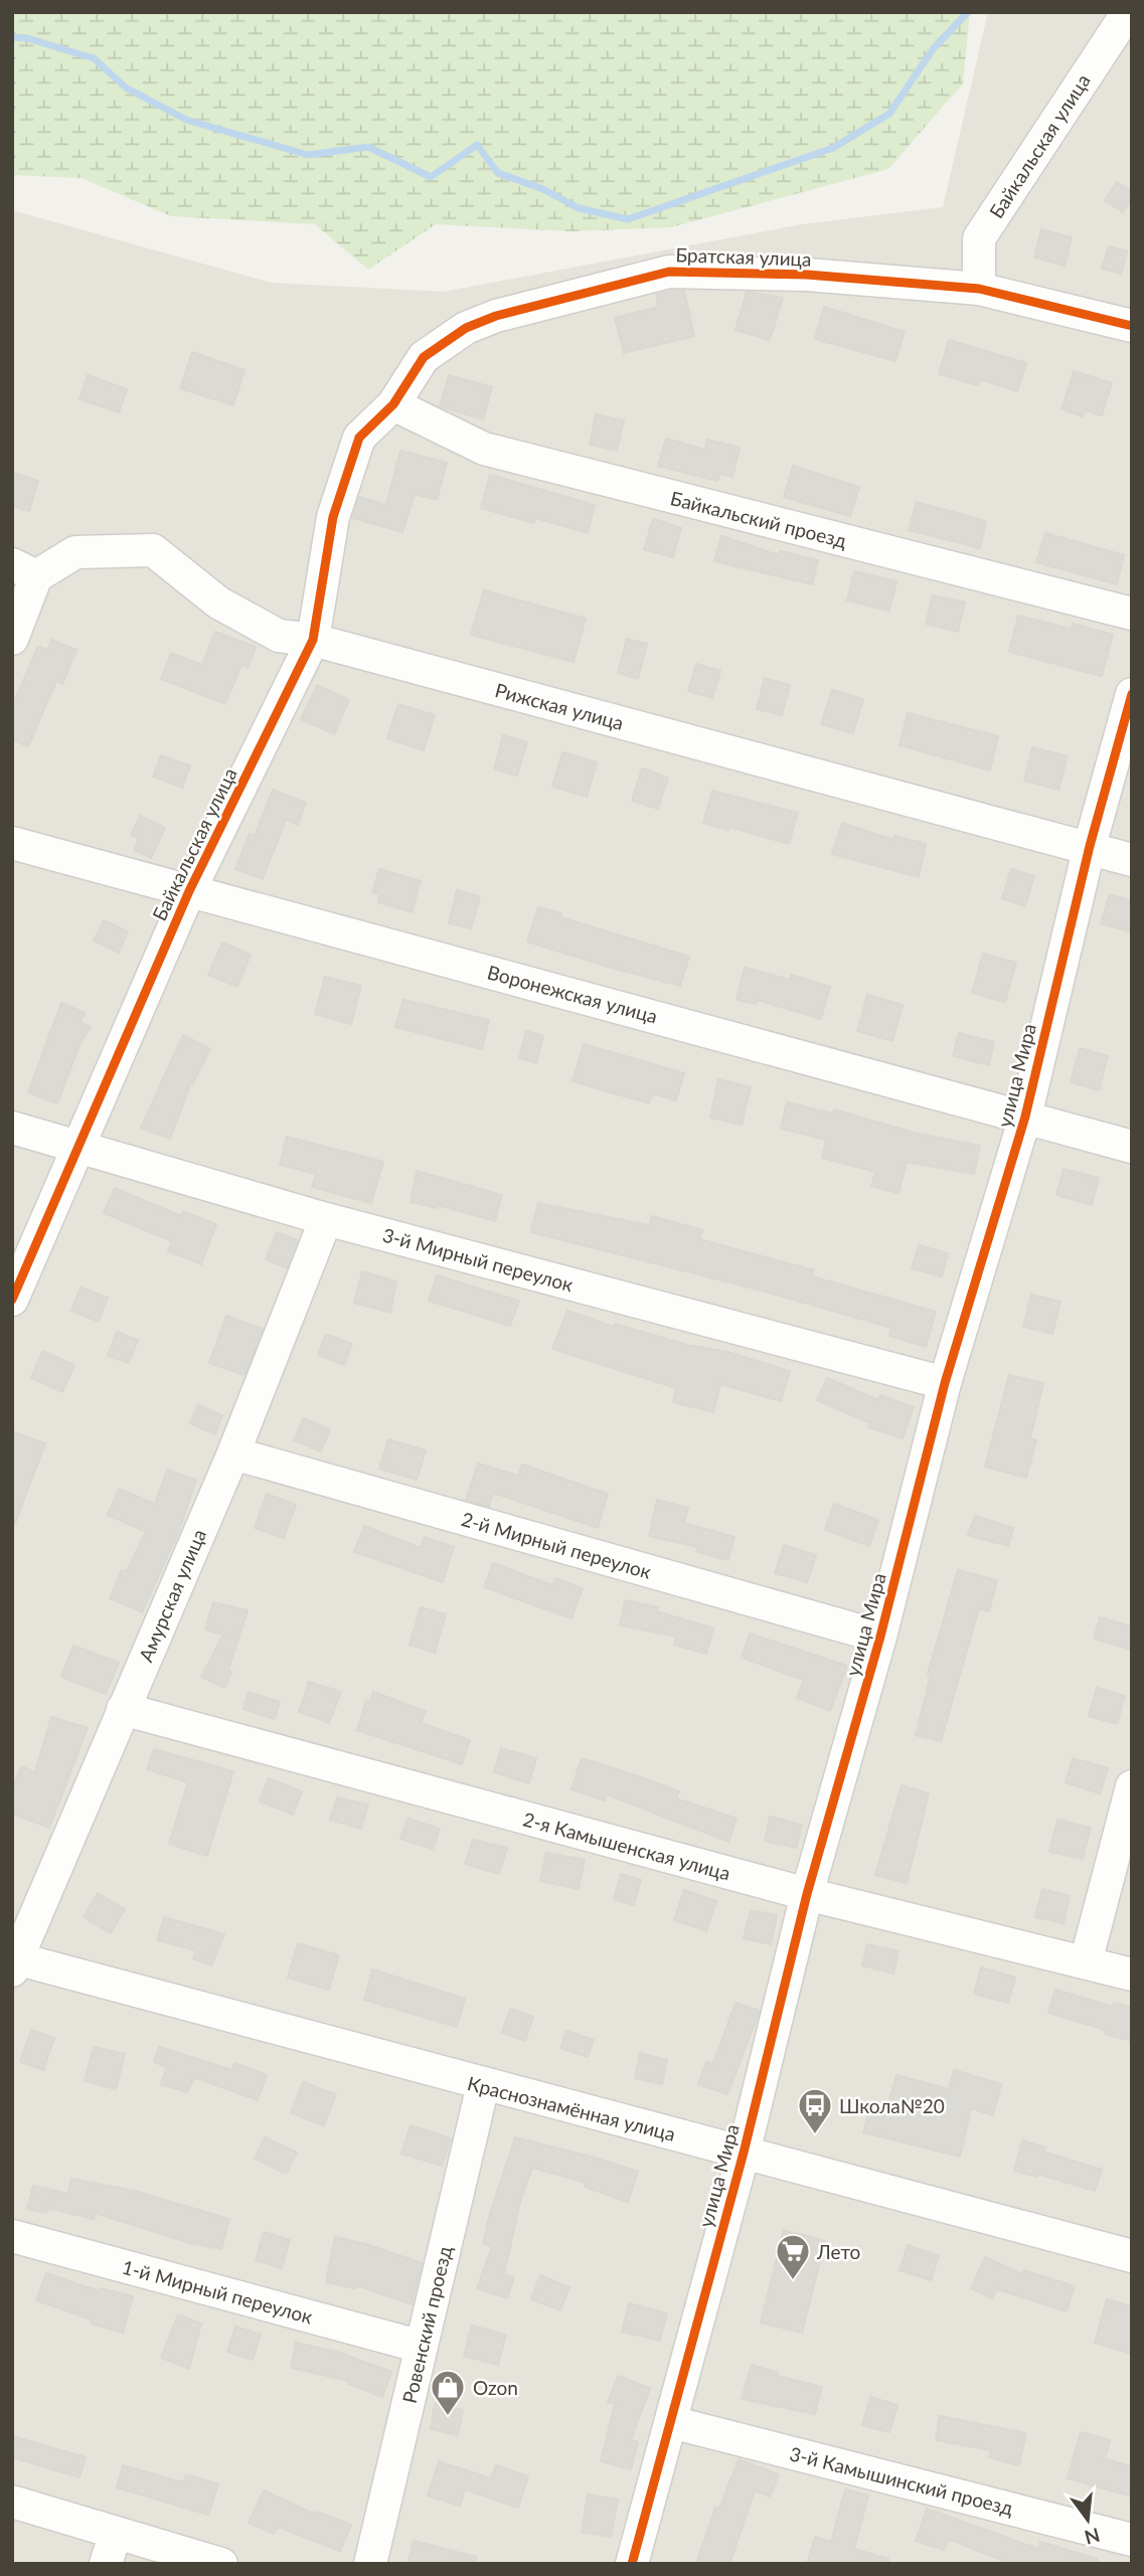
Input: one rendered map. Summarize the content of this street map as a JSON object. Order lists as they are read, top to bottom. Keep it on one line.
{"streets":{"street":["Байкальская улица","Братская улица","Байкальский проезд","Рижская улица","Воронежская улица","улица Мира","3-й Мирный переулок","2-й Мирный переулок","Амурская улица","2-я Камышенская улица","Краснознамённая улица","1-й Мирный переулок","Ровенский проезд","3-й Камышинский проезд"]},"crossings":[["Байкальская улица","Братская улица"],["Байкальская улица","Байкальский проезд"],["Байкальская улица","Рижская улица"],["Байкальская улица","Воронежская улица"],["Байкальская улица","3-й Мирный переулок"],["Братская улица","Байкальский проезд"],["Рижская улица","улица Мира"],["Воронежская улица","улица Мира"],["улица Мира","3-й Мирный переулок"],["улица Мира","2-й Мирный переулок"],["улица Мира","2-я Камышенская улица"],["улица Мира","Краснознамённая улица"],["улица Мира","3-й Камышинский проезд"],["3-й Мирный переулок","Амурская улица"],["2-й Мирный переулок","Амурская улица"],["Амурская улица","2-я Камышенская улица"],["Амурская улица","Краснознамённая улица"],["Краснознамённая улица","Ровенский проезд"],["1-й Мирный переулок","Ровенский проезд"]],"places":{"bus stop":["Школа№20"],"supermarket":["Лето"],"shop":["Ozon"]},"north":"bottom"}
